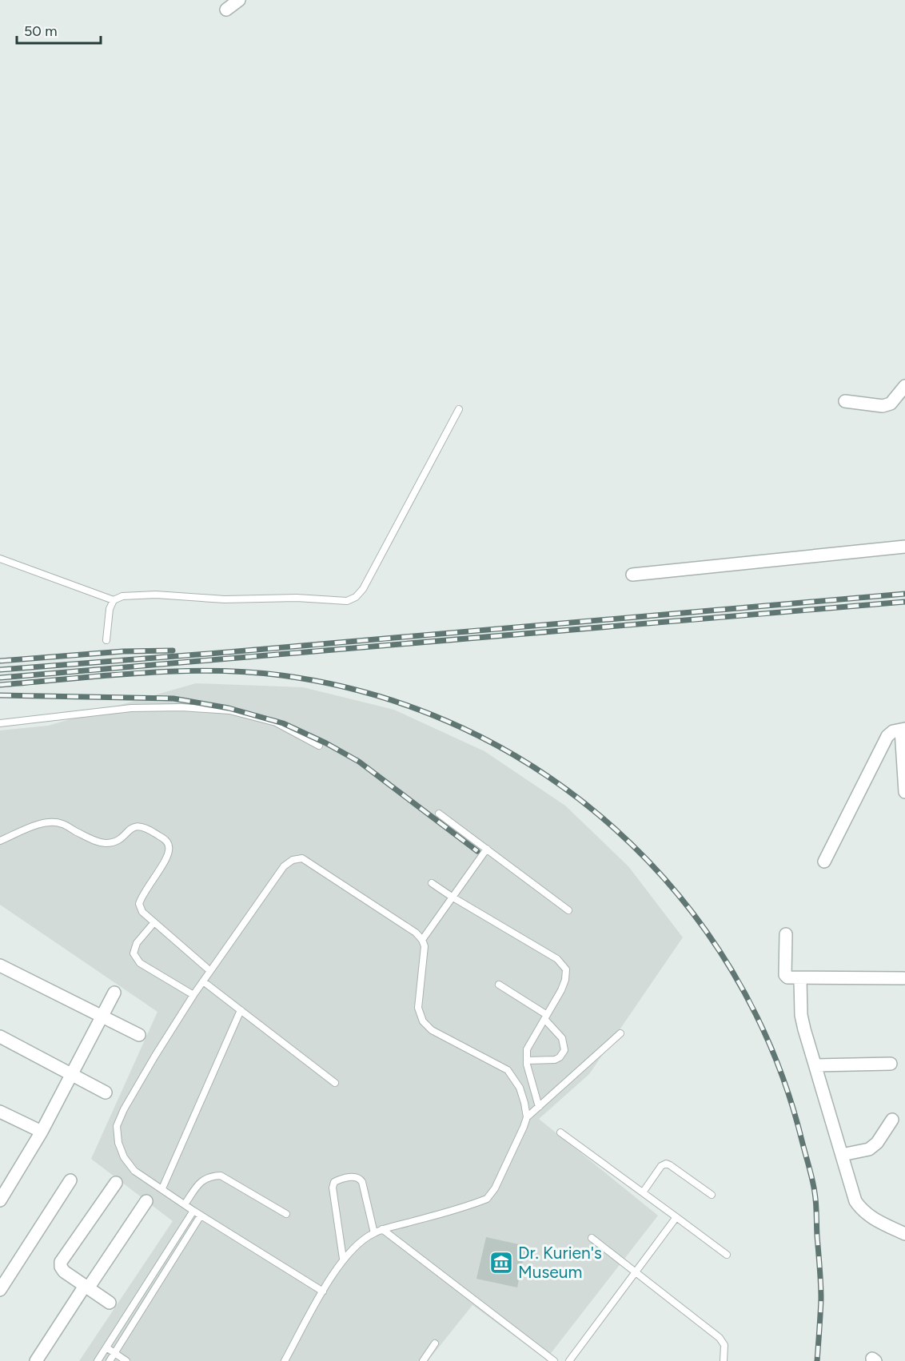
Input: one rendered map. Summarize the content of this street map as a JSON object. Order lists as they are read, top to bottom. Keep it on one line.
{"places":{"museum":["Dr. Kurien's Museum"]},"scale_bar":"50 m"}
